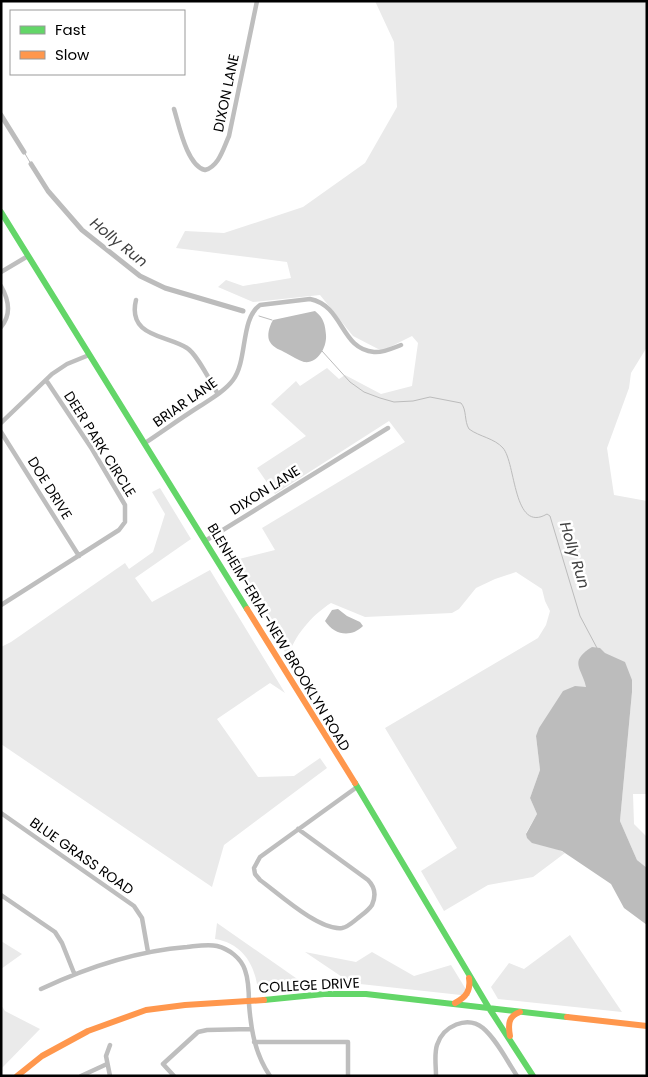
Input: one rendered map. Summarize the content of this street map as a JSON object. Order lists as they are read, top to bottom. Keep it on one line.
{"streets":{"main road":["BLENHEIM-ERIAL-NEW BROOKLYN ROAD","COLLEGE DRIVE"],"street":["DIXON LANE","BRIAR LANE","DEER PARK CIRCLE","DOE DRIVE","BLUE GRASS ROAD"]},"crossings":[["DIXON LANE","BLENHEIM-ERIAL-NEW BROOKLYN ROAD"],["BRIAR LANE","BLENHEIM-ERIAL-NEW BROOKLYN ROAD"],["DEER PARK CIRCLE","DOE DRIVE"],["BLENHEIM-ERIAL-NEW BROOKLYN ROAD","COLLEGE DRIVE"]],"water":["Holly Run"],"legend":["Fast","Slow"]}
